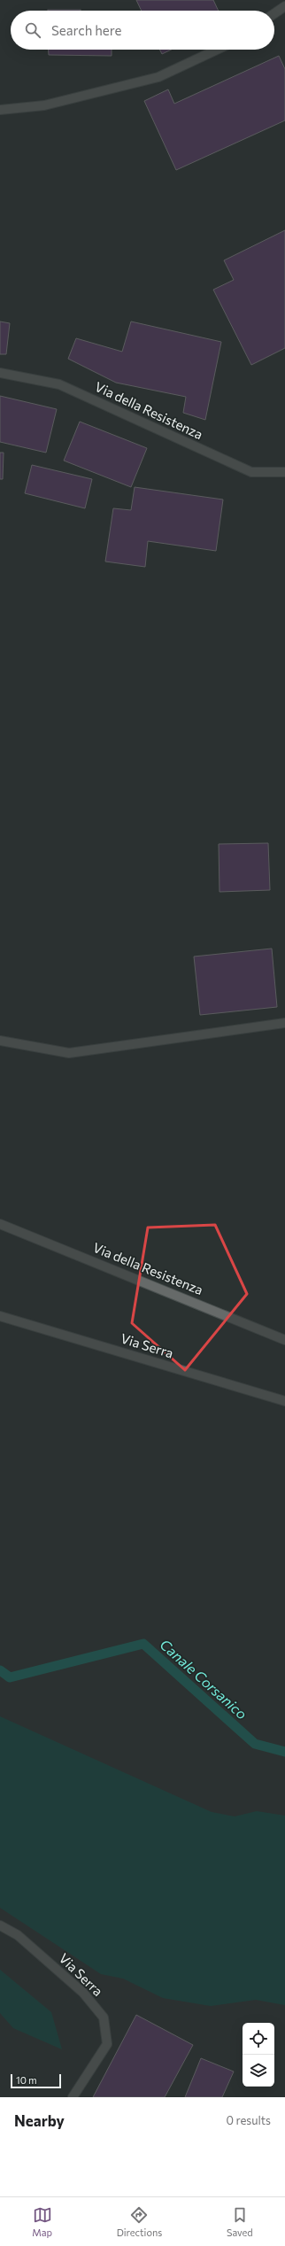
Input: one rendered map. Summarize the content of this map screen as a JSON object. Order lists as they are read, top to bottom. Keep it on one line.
{"streets":{"street":["Via della Resistenza","Via Serra"]},"water":["Canale Corsanico"],"scale_bar":"10 m","page":{"search":"Search here","scale":"10 m","heading":["Nearby","0 results"],"nav":["Map","Directions","Saved"]}}
